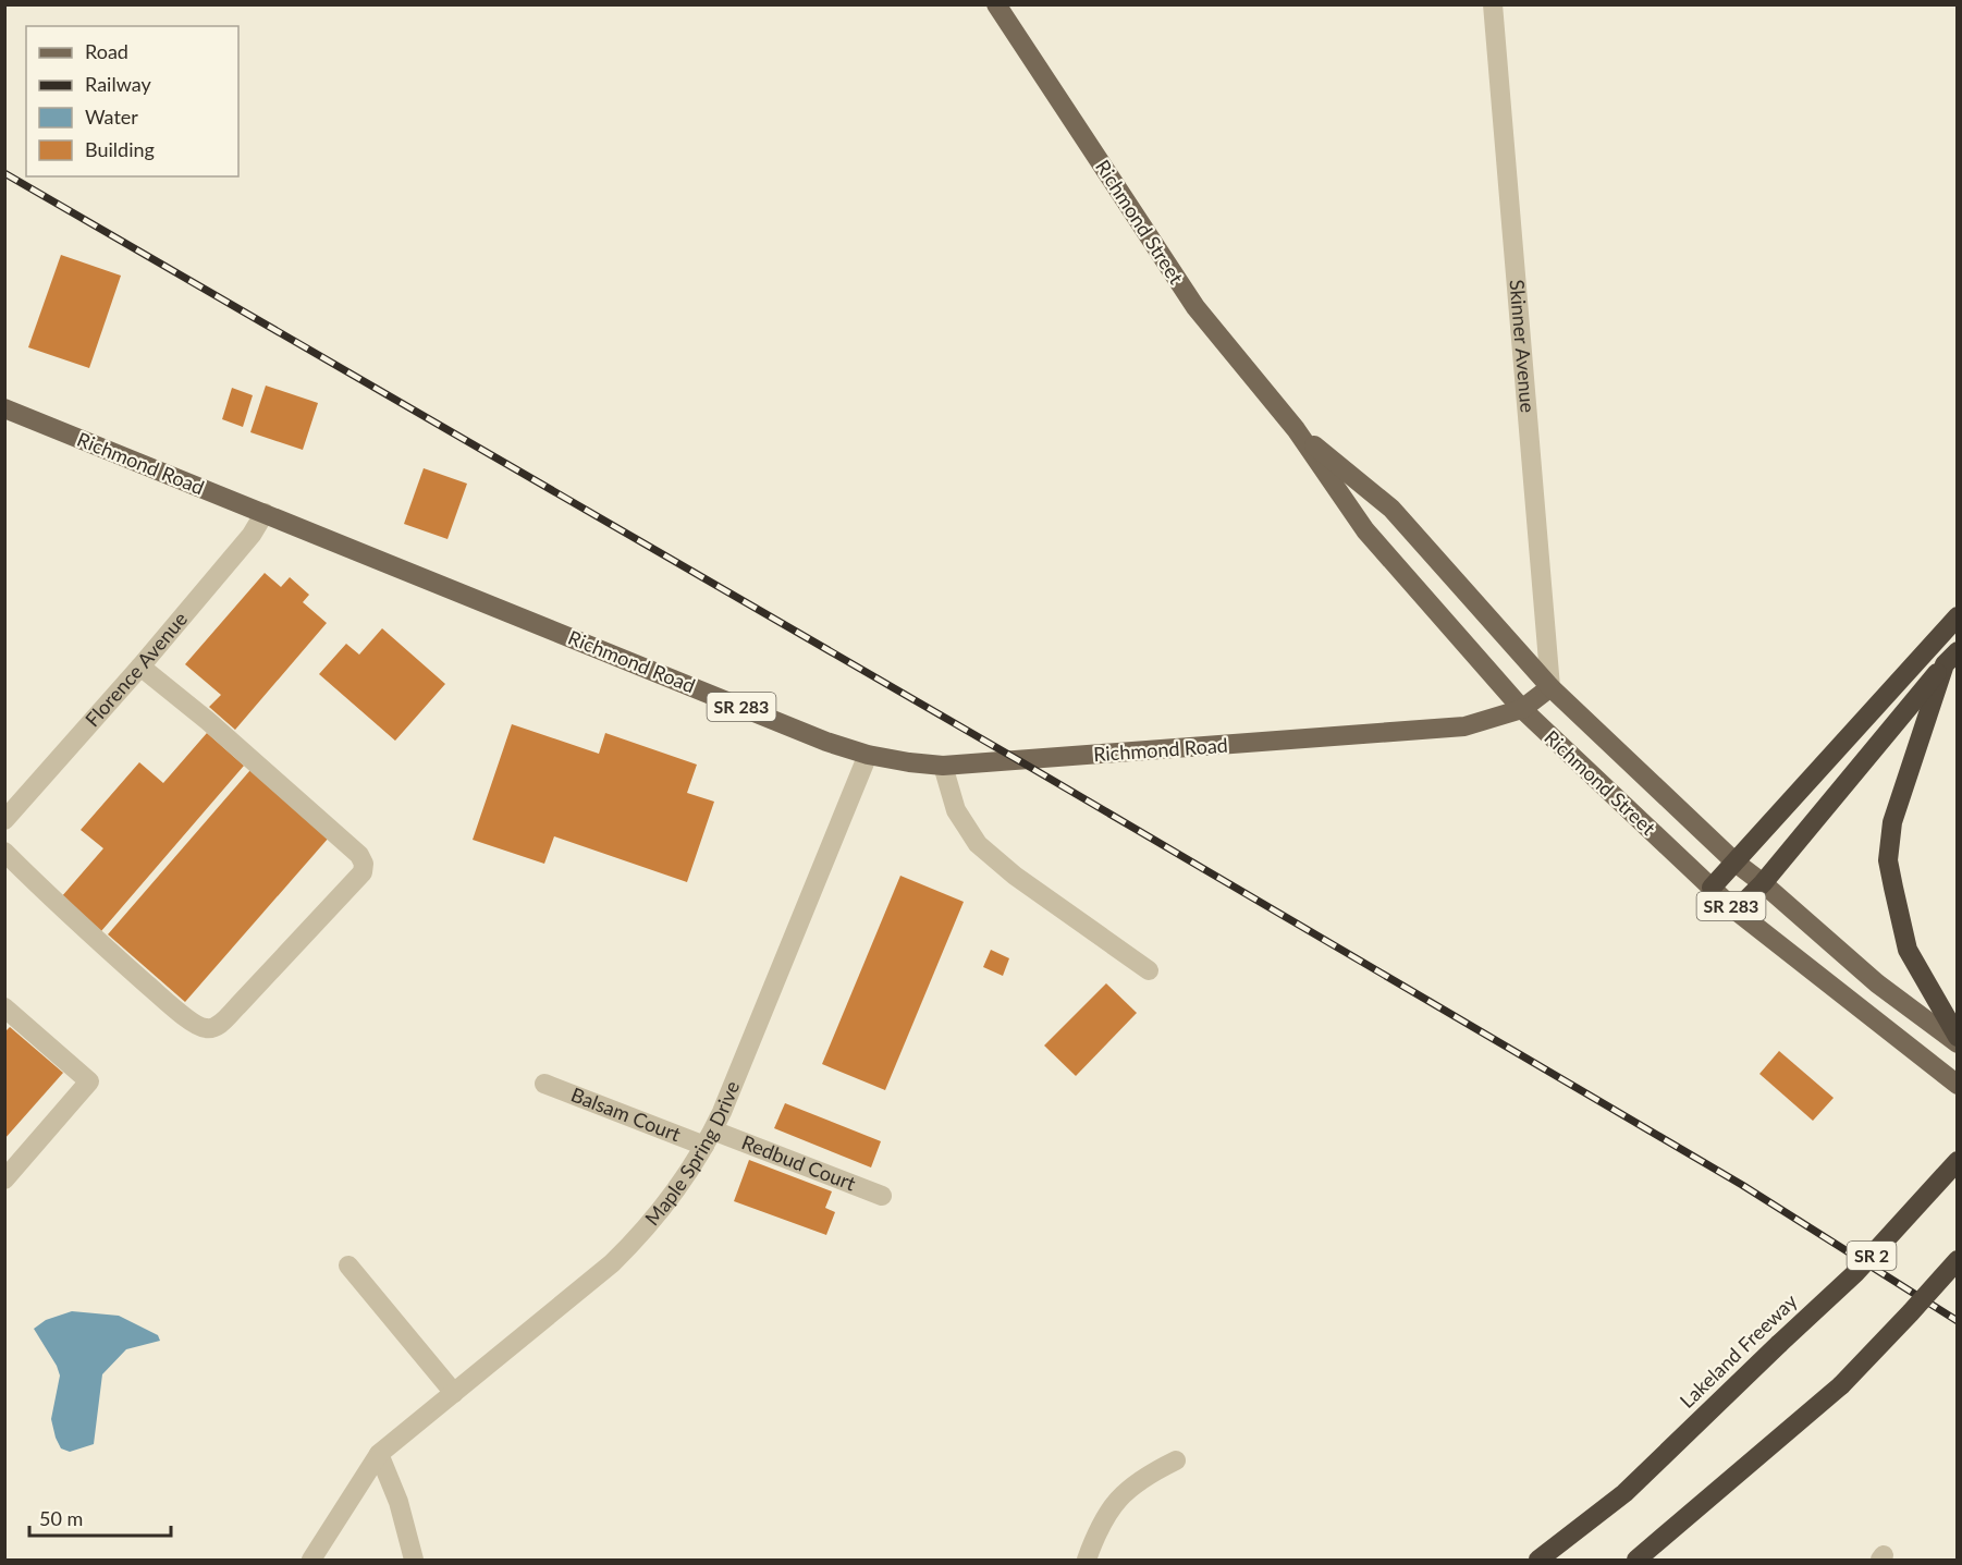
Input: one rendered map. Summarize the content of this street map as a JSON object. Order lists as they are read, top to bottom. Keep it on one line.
{"streets":{"highway":["SR 2","Lakeland Freeway"],"main road":["Richmond Street","Richmond Road","SR 283"],"street":["Skinner Avenue","Florence Avenue","Balsam Court","Maple Spring Drive","Redbud Court"]},"crossings":[["Richmond Street","Skinner Avenue"],["Richmond Street","Richmond Road"],["Skinner Avenue","Richmond Road"],["Richmond Road","Florence Avenue"],["Richmond Road","Maple Spring Drive"],["Balsam Court","Maple Spring Drive"],["Balsam Court","Redbud Court"],["Maple Spring Drive","Redbud Court"]],"legend":["Road","Railway","Water","Building"],"scale_bar":"50 m"}
